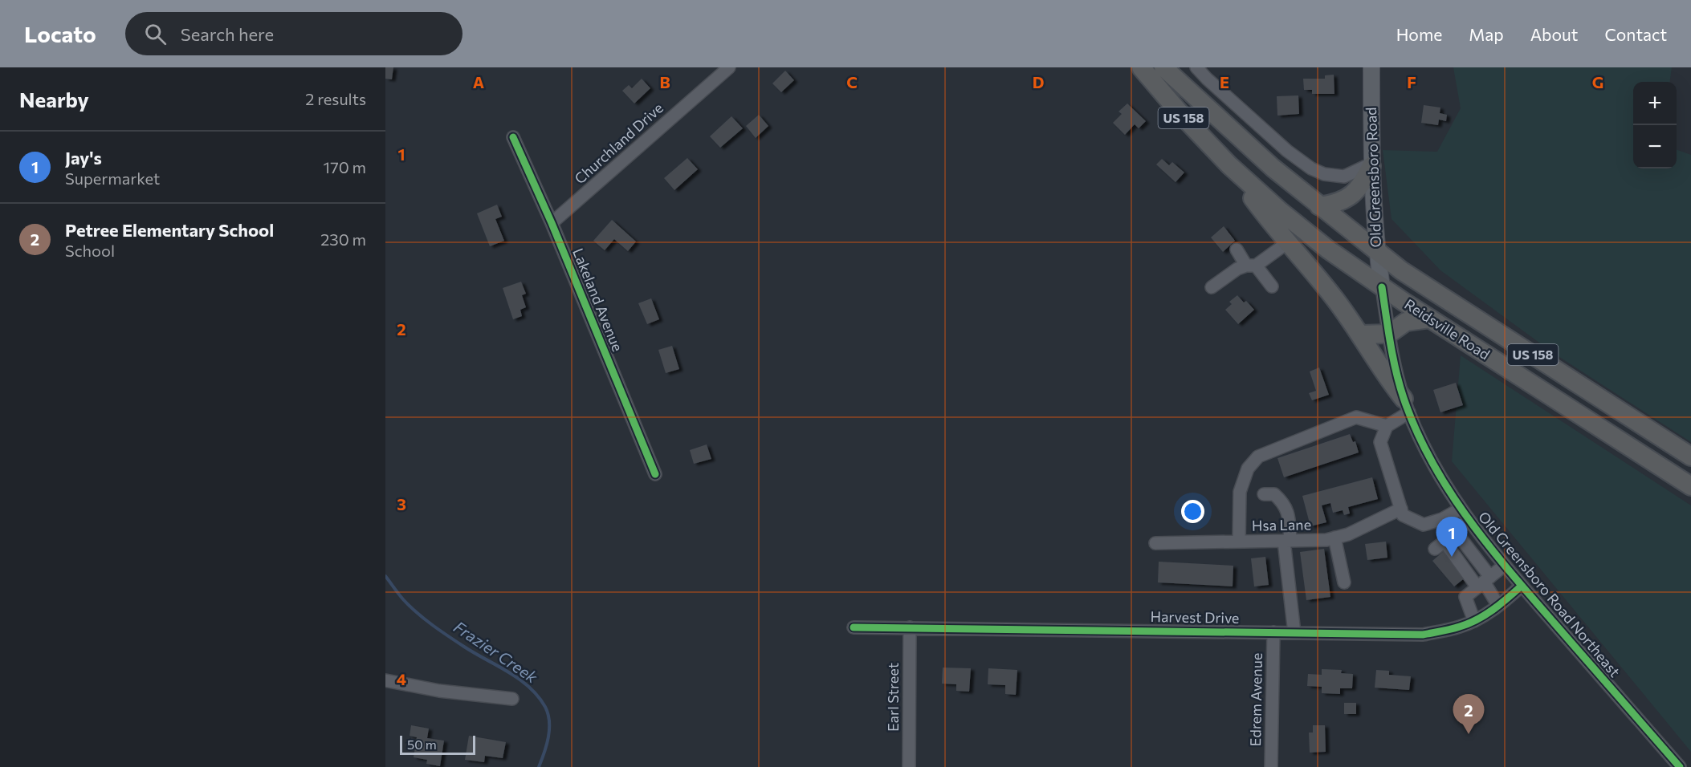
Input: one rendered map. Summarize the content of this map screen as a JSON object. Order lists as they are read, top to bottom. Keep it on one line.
{"streets":{"highway":["US 158","Reidsville Road"],"main road":["Old Greensboro Road"],"street":["Churchland Drive","Lakeland Avenue","Hsa Lane","Old Greensboro Road Northeast","Harvest Drive","Earl Street","Edrem Avenue"]},"crossings":[["Churchland Drive","Lakeland Avenue"],["Old Greensboro Road","Reidsville Road"],["Old Greensboro Road","Old Greensboro Road Northeast"],["Reidsville Road","Old Greensboro Road Northeast"],["Old Greensboro Road Northeast","Harvest Drive"],["Harvest Drive","Earl Street"],["Harvest Drive","Edrem Avenue"]],"water":["Frazier Creek"],"scale_bar":"50 m","page":{"header":"Locato","search":"Search here","nav":["Home","Map","About","Contact"],"heading":["Nearby","2 results"],"map_buttons":["+","−"],"list":[{"mark":"1","name":"Jay's","note":"Supermarket","value":"170 m"},{"mark":"2","name":"Petree Elementary School","note":"School","value":"230 m"}],"pins":["1","2"],"scale":"50 m"},"grid":{"columns":["A","B","C","D","E","F","G"],"rows":["1","2","3","4"]}}
